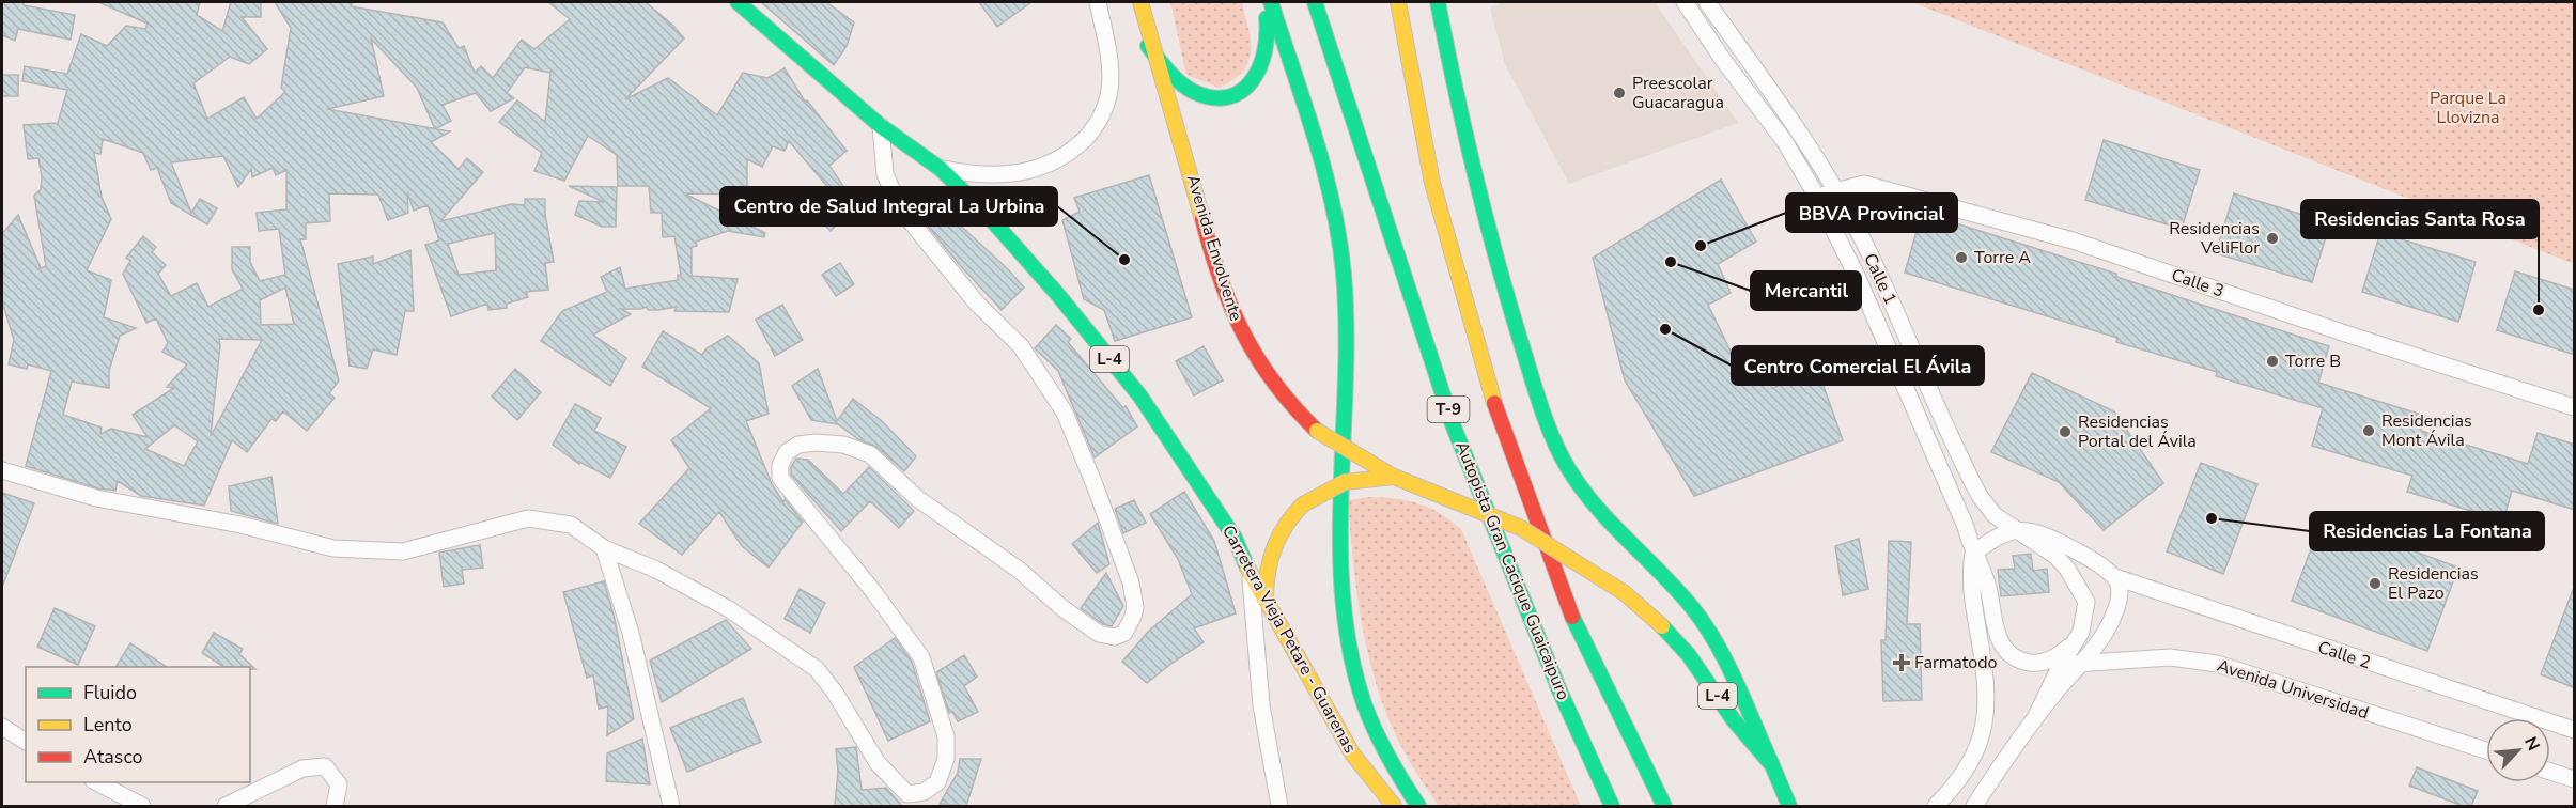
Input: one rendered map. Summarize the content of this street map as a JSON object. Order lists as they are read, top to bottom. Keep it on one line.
{"streets":{"main road":["Avenida Envolvente","L-4","T-9","Autopista Gran Cacique Guaicaipuro","Carretera Vieja Petare - Guarenas"],"street":["Calle 1","Calle 3","Calle 2","Avenida Universidad"]},"crossings":[["Calle 1","Calle 3"],["Calle 1","Calle 2"],["Calle 1","Avenida Universidad"],["Calle 2","Avenida Universidad"]],"parks":["Parque La Llovizna"],"places":{"other":["Preescolar Guacaragua","Residencias VeliFlor","BBVA Provincial","Torre A","Centro de Salud Integral La Urbina","Mercantil","Residencias Santa Rosa","Centro Comercial El Ávila","Torre B","Residencias Mont Ávila","Residencias Portal del Ávila","Residencias La Fontana","Residencias El Pazo"],"health":["Farmatodo"]},"legend":["Fluido","Lento","Atasco"],"north":"top right"}
